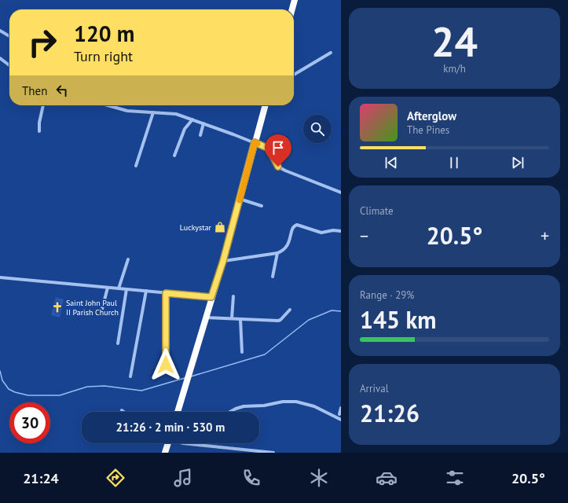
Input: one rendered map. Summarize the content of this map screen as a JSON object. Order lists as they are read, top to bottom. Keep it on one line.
{"places":{"shop":["Luckystar"],"church":["Saint John Paul II Parish Church"]},"page":{"tile":[["24","km/h"],"Climate",["Range · 29%","145 km"],["Arrival","21:26"]],"turn":["120 m","Turn right"],"then":"Then","song":["Afterglow","The Pines"],"heat":["−","20.5°","+"],"limit":"30","trip":"21:26 · 2 min · 530 m","tabs":["21:24","20.5°"]}}
